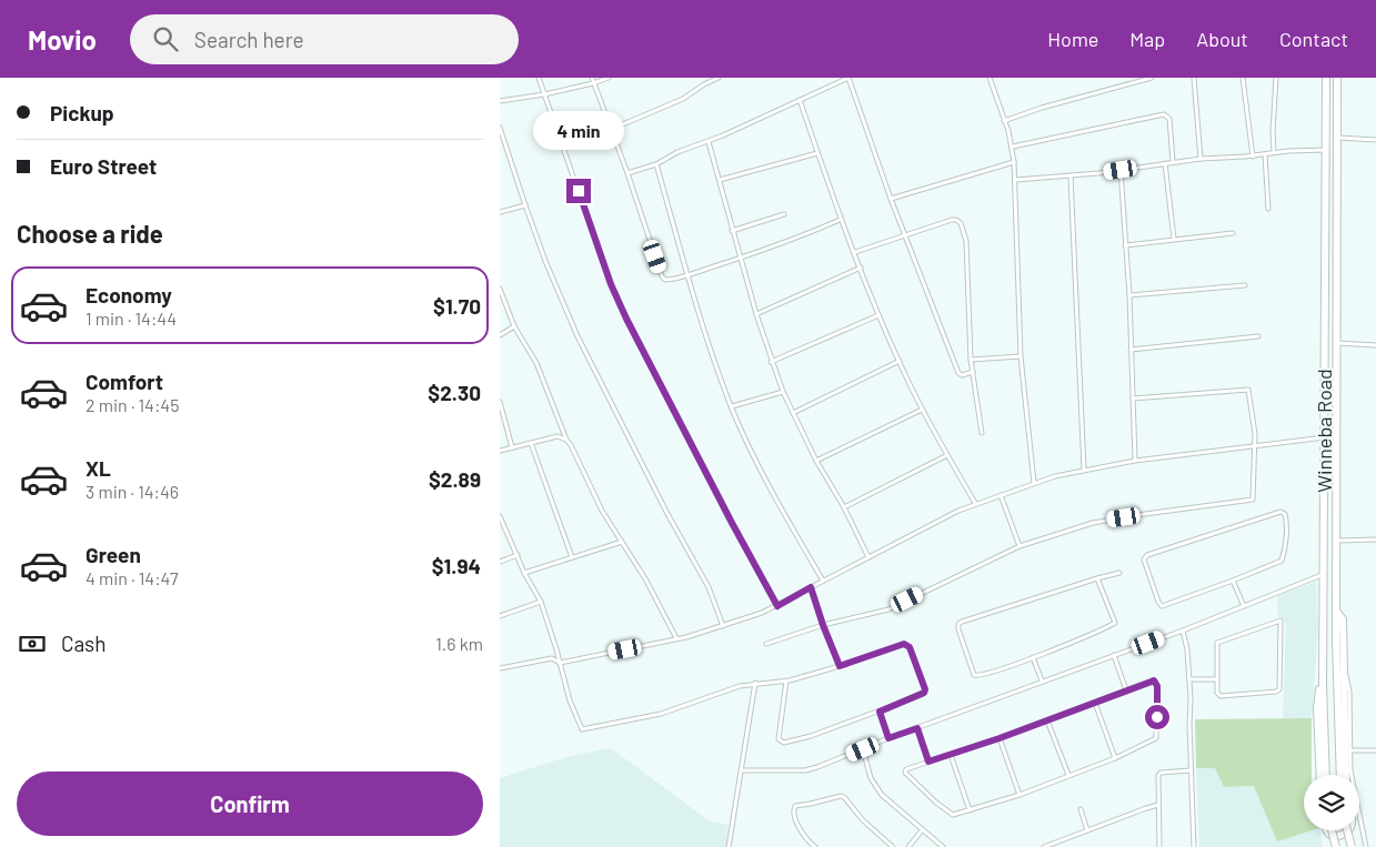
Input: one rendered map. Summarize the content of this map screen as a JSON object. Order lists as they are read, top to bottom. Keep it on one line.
{"streets":{"highway":["Winneba Road"]},"page":{"header":"Movio","search":"Search here","nav":["Home","Map","About","Contact"],"banner":["Pickup","Euro Street"],"bubble":"4 min","heading":"Choose a ride","list":[{"name":"Economy","note":"1 min · 14:44","value":"$1.70"},{"name":"Comfort","note":"2 min · 14:45","value":"$2.30"},{"name":"XL","note":"3 min · 14:46","value":"$2.89"},{"name":"Green","note":"4 min · 14:47","value":"$1.94"}],"pay":["Cash","1.6 km"],"buttons":"Confirm"}}
